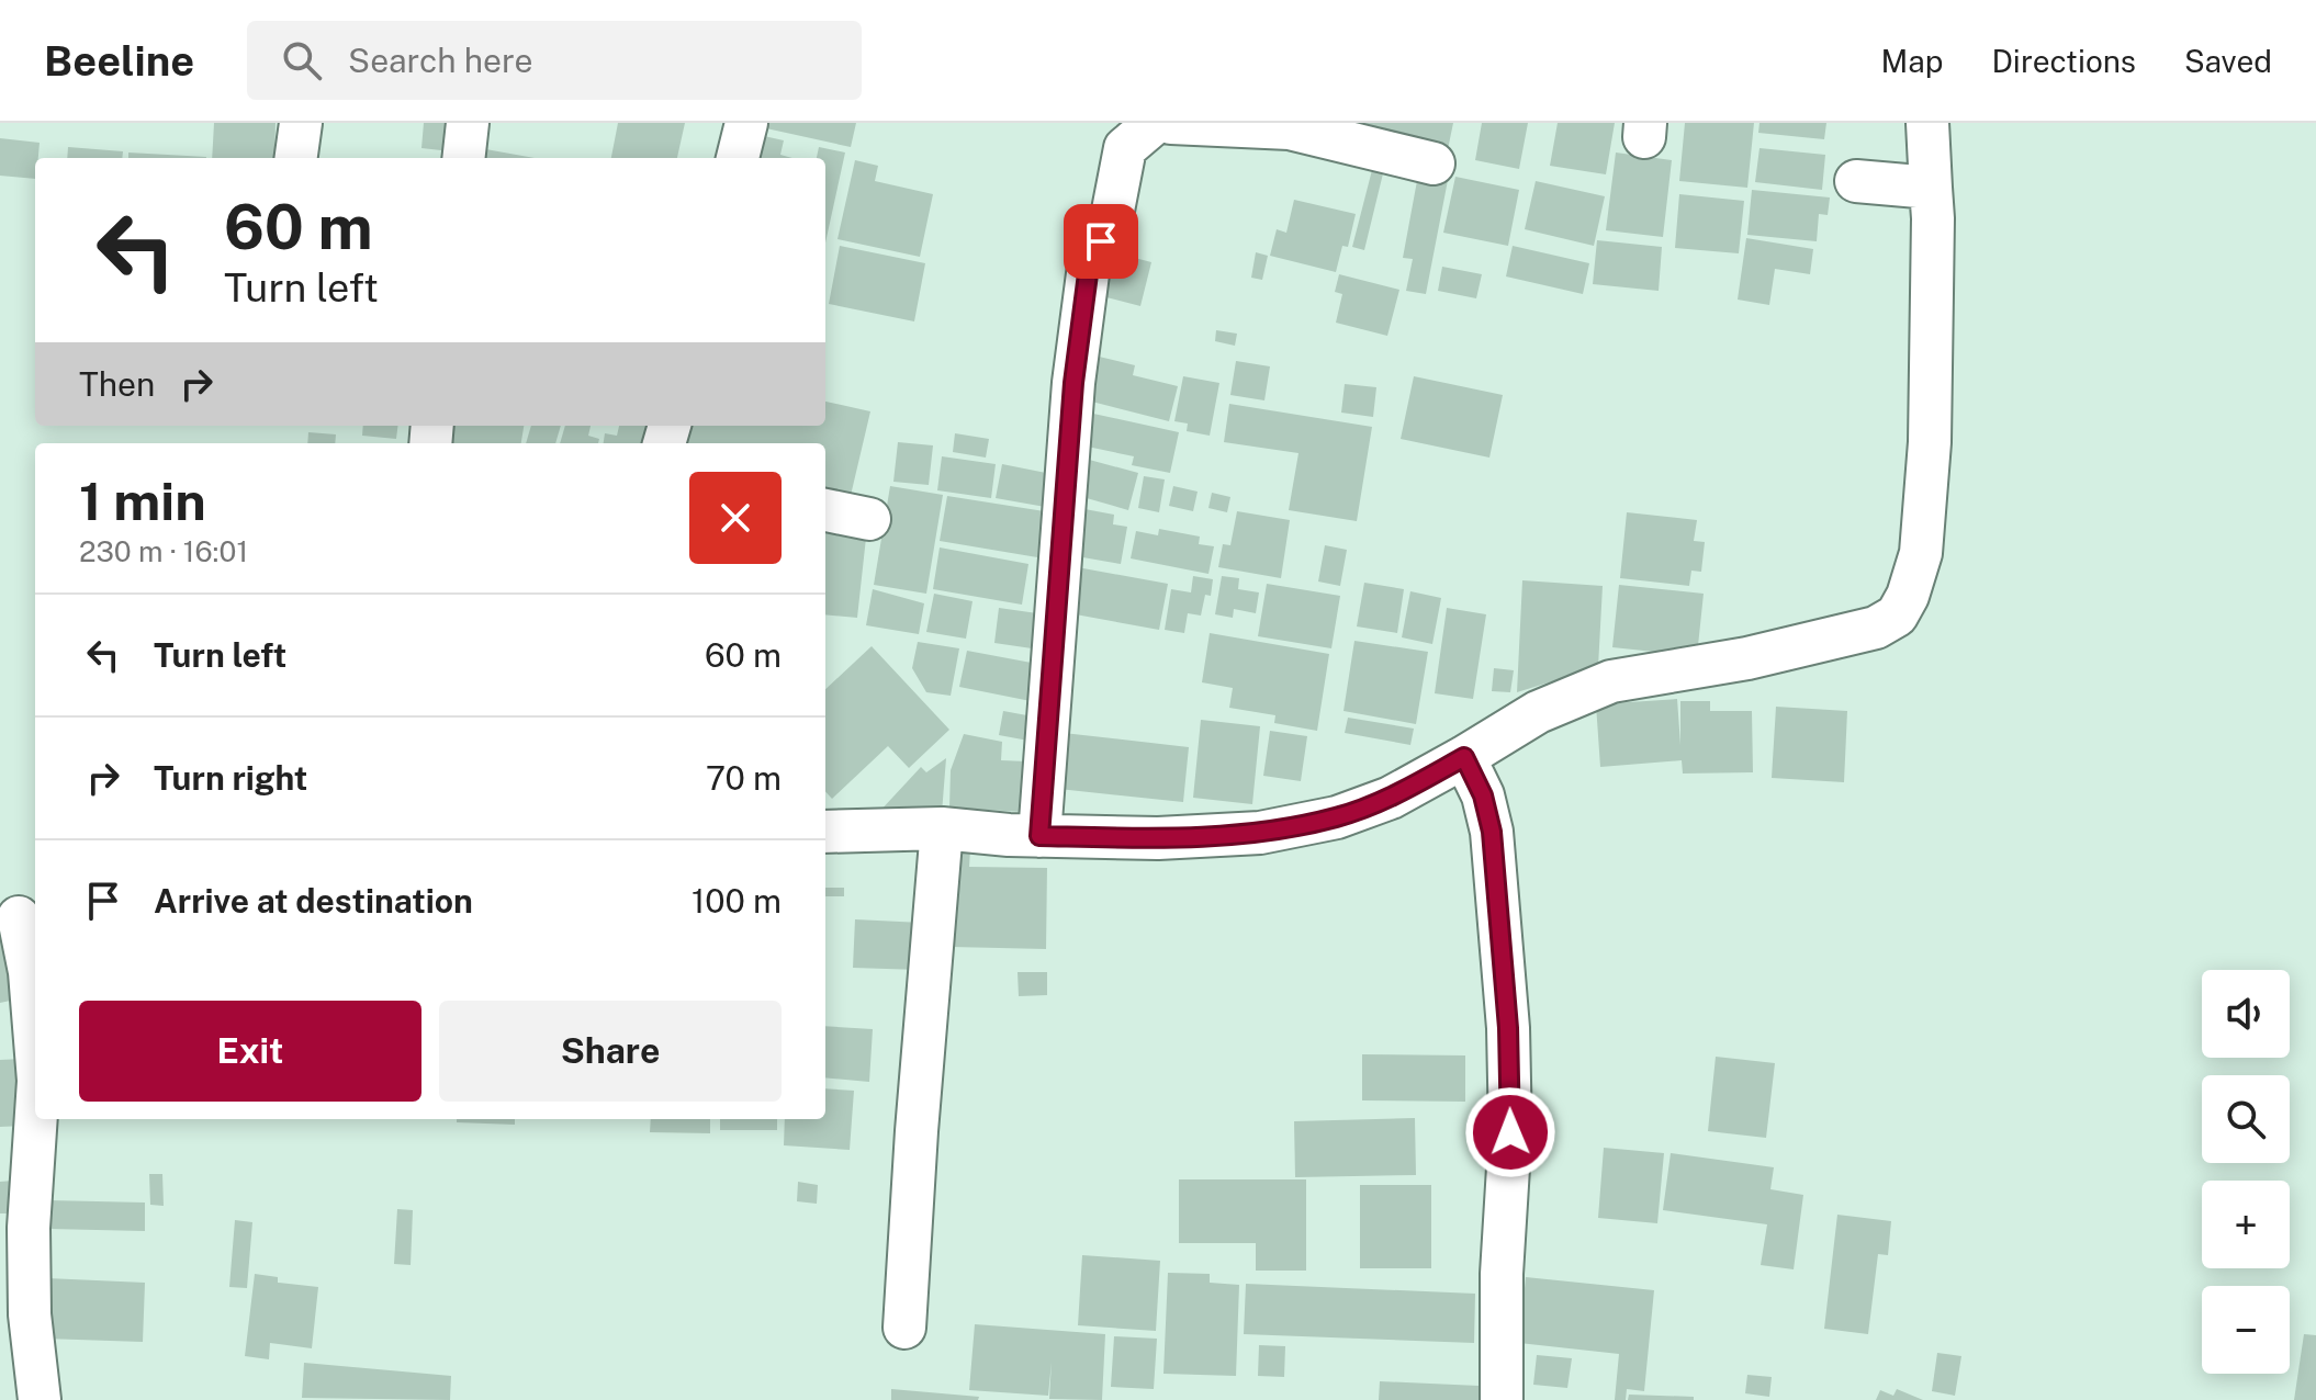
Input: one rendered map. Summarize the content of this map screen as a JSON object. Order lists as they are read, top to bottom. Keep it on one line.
{"page":{"header":"Beeline","search":"Search here","nav":["Map","Directions","Saved"],"turn":["60 m","Turn left"],"then":"Then","heading":["1 min","230 m · 16:01"],"list":[{"name":"Turn left","value":"60 m"},{"name":"Turn right","value":"70 m"},{"name":"Arrive at destination","value":"100 m"}],"map_buttons":["+","−"],"buttons":["Exit","Share"]}}
